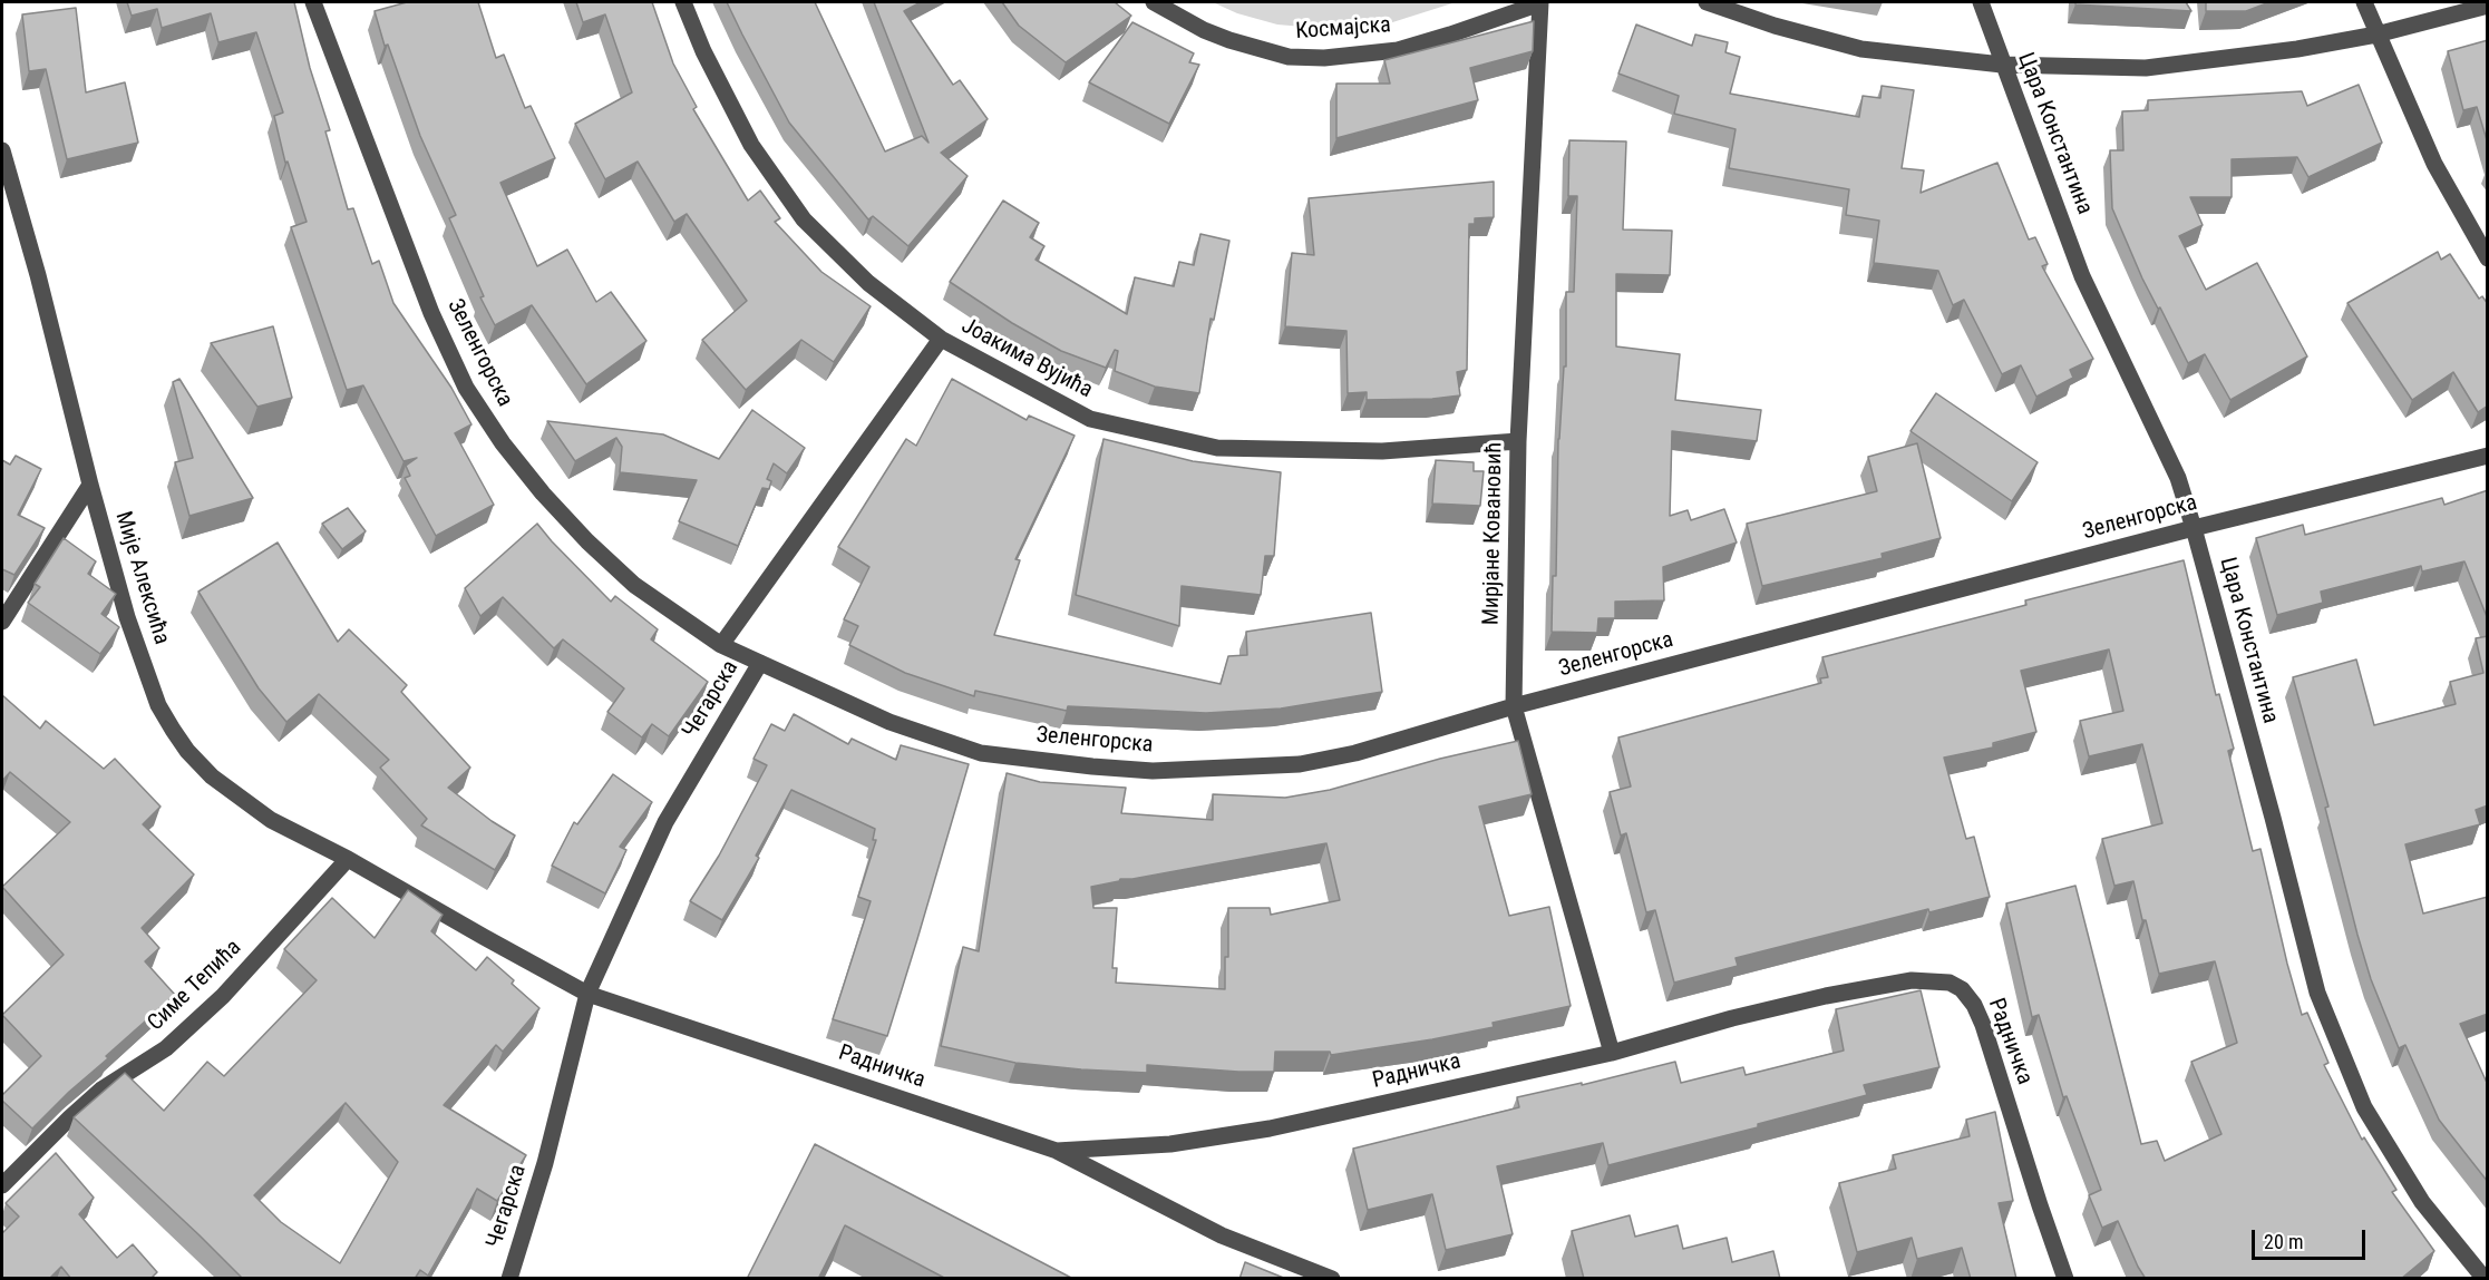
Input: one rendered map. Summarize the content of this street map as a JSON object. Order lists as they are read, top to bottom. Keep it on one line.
{"streets":{"street":["Космајска","Цара Константина","Зеленгорска","Јоакима Вујића","Мирјане Ковановић","Мије Алексића","Чегарска","Симе Тепића","Радничка"]},"crossings":[["Космајска","Мирјане Ковановић"],["Цара Константина","Зеленгорска"],["Зеленгорска","Мирјане Ковановић"],["Зеленгорска","Чегарска"],["Јоакима Вујића","Мирјане Ковановић"],["Јоакима Вујића","Чегарска"],["Мирјане Ковановић","Радничка"],["Мије Алексића","Чегарска"],["Мије Алексића","Симе Тепића"],["Мије Алексића","Радничка"],["Чегарска","Радничка"]],"scale_bar":"20 m"}
